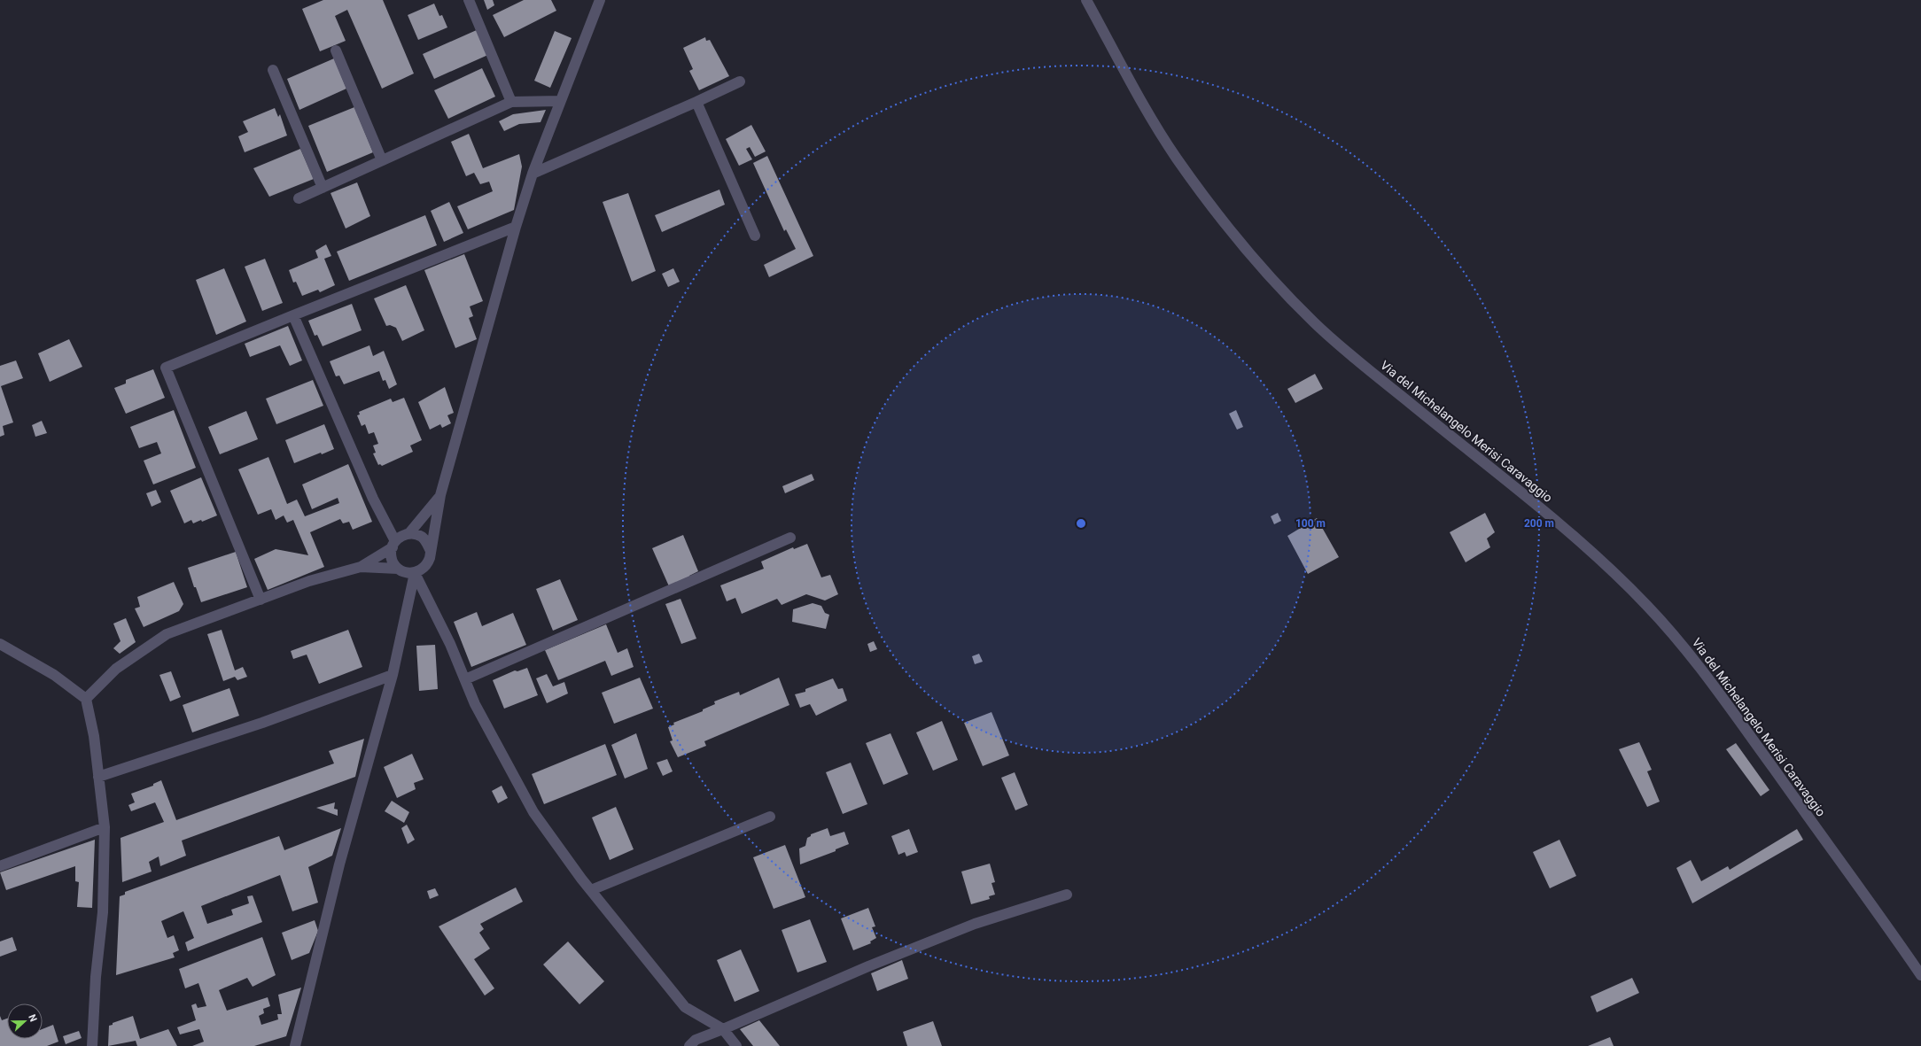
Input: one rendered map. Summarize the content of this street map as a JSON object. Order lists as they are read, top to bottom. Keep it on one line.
{"streets":{"street":["Via del Michelangelo Merisi Caravaggio"]},"north":"right","rings":["100 m","200 m"]}
